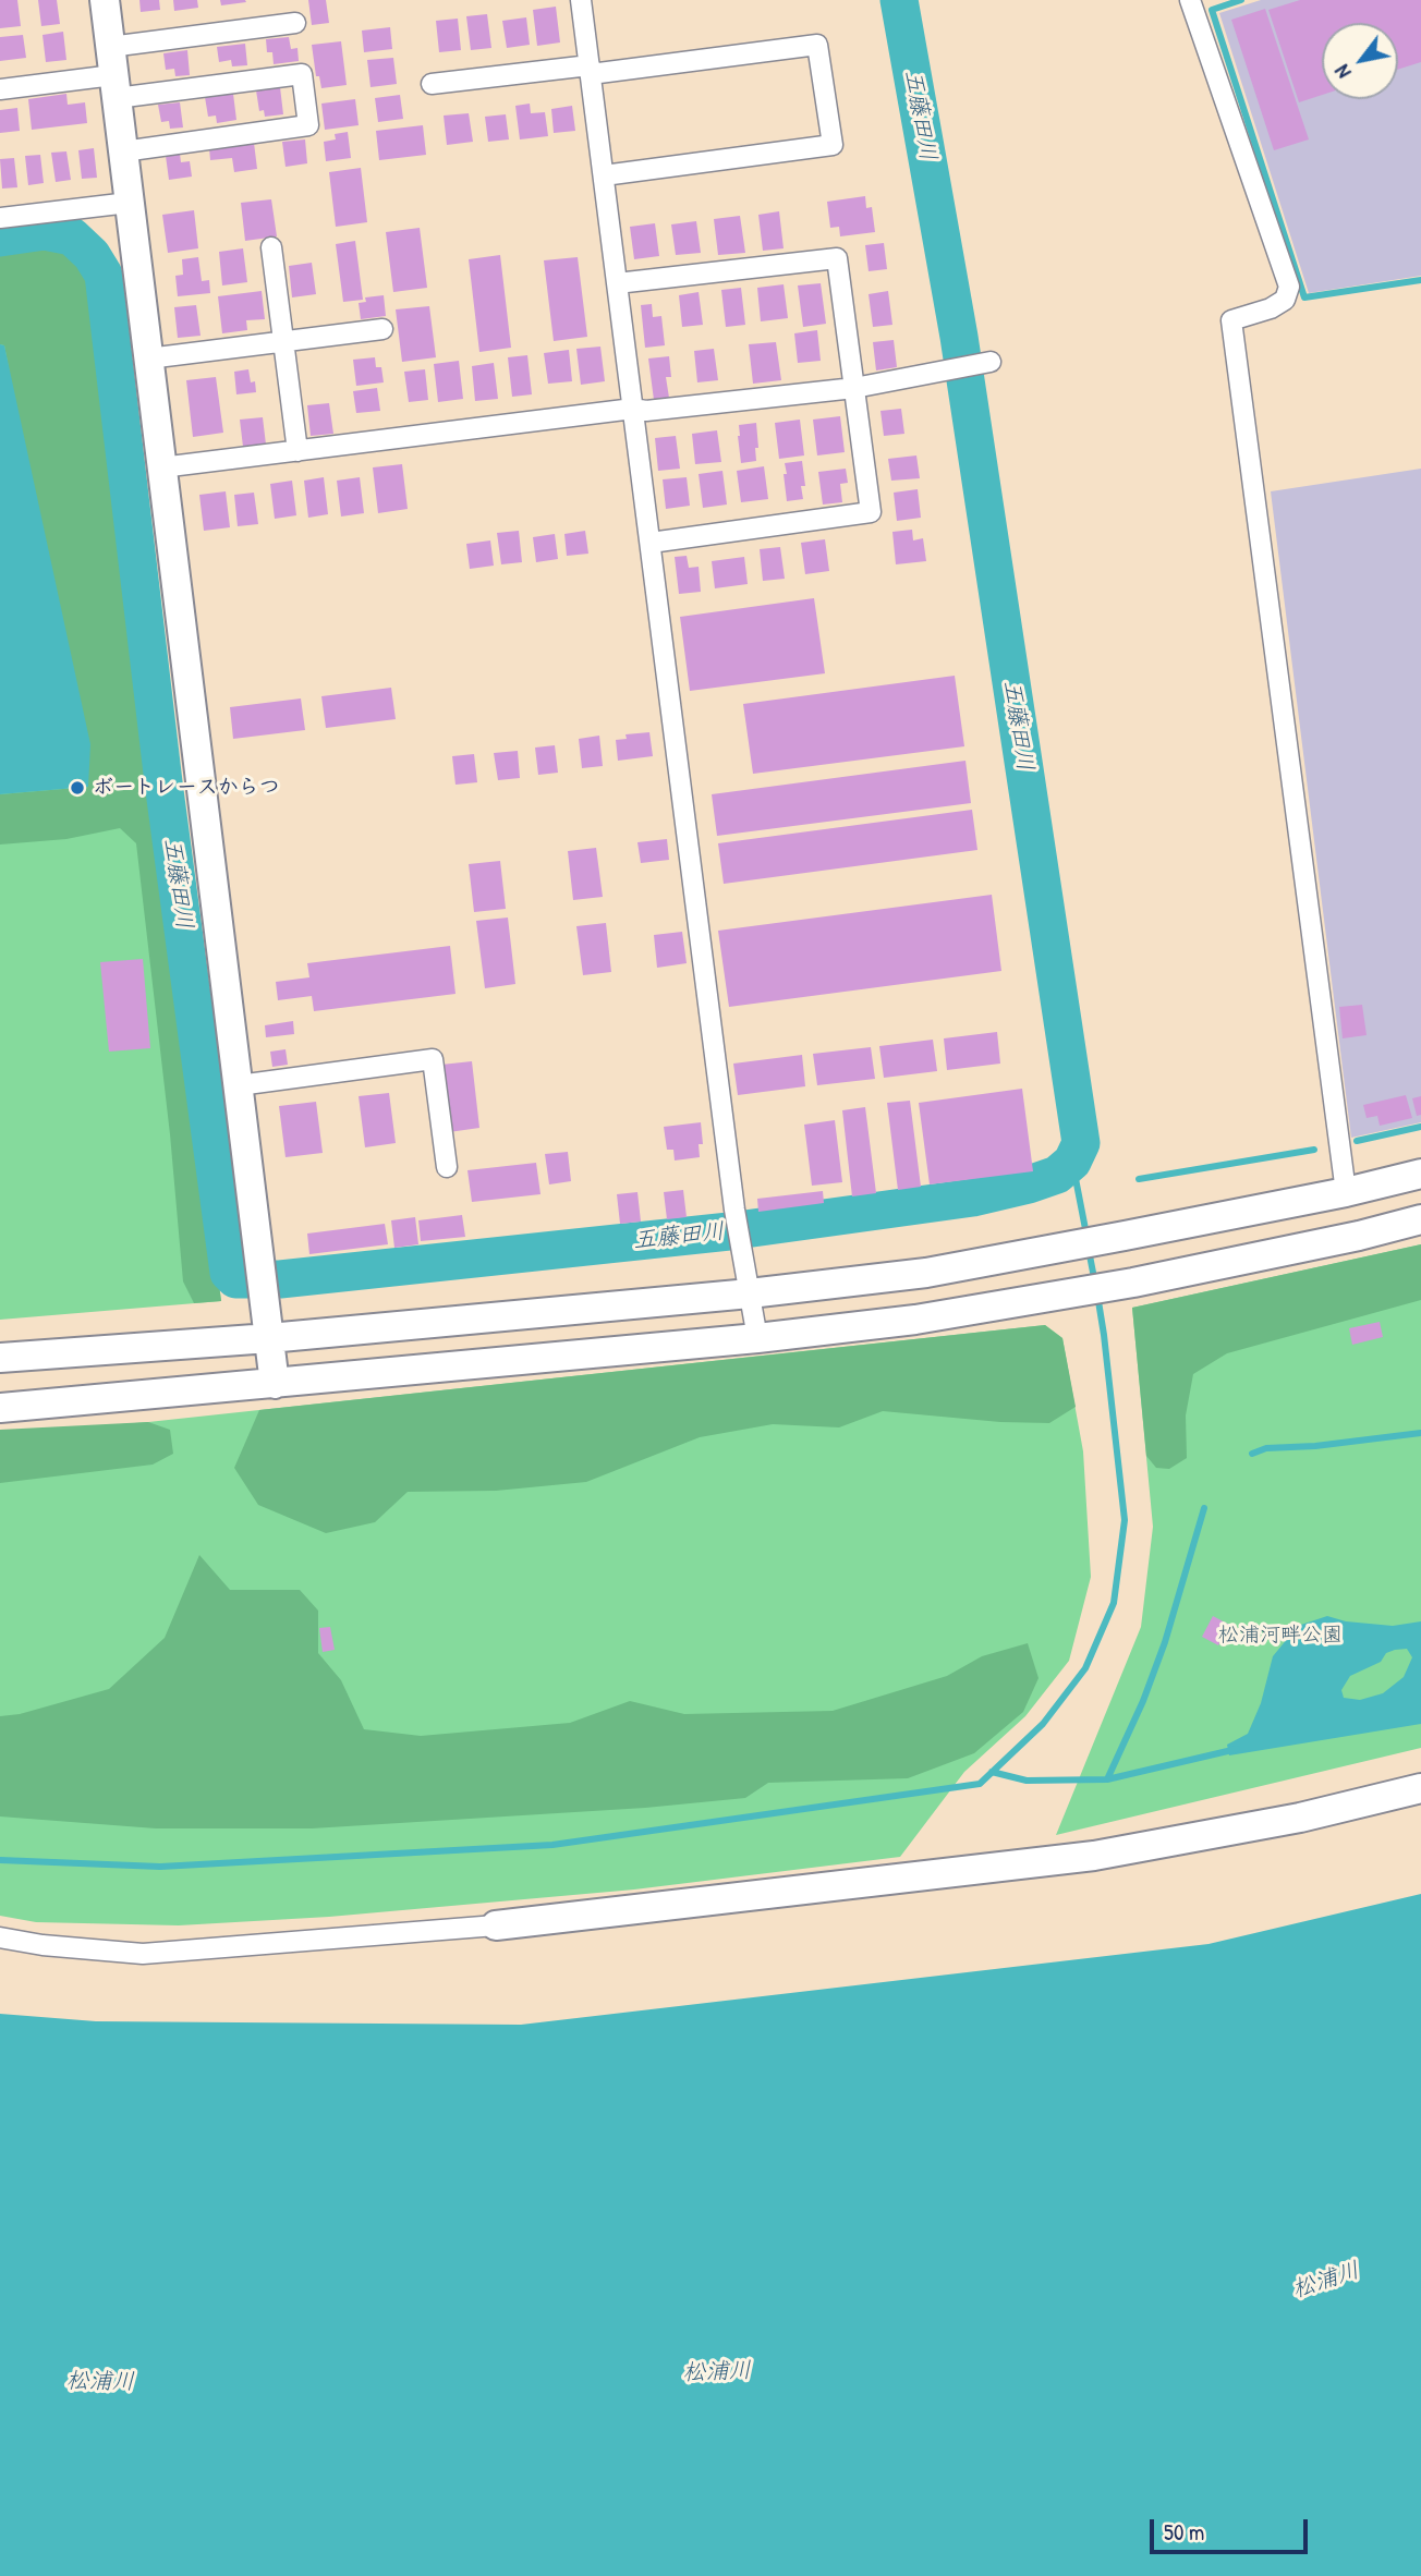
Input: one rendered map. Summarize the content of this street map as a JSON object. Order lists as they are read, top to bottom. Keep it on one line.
{"water":["五藤田川","松浦川"],"parks":["松浦河畔公園"],"places":["ボートレースからつ"],"scale_bar":"50 m","north":"bottom left"}
